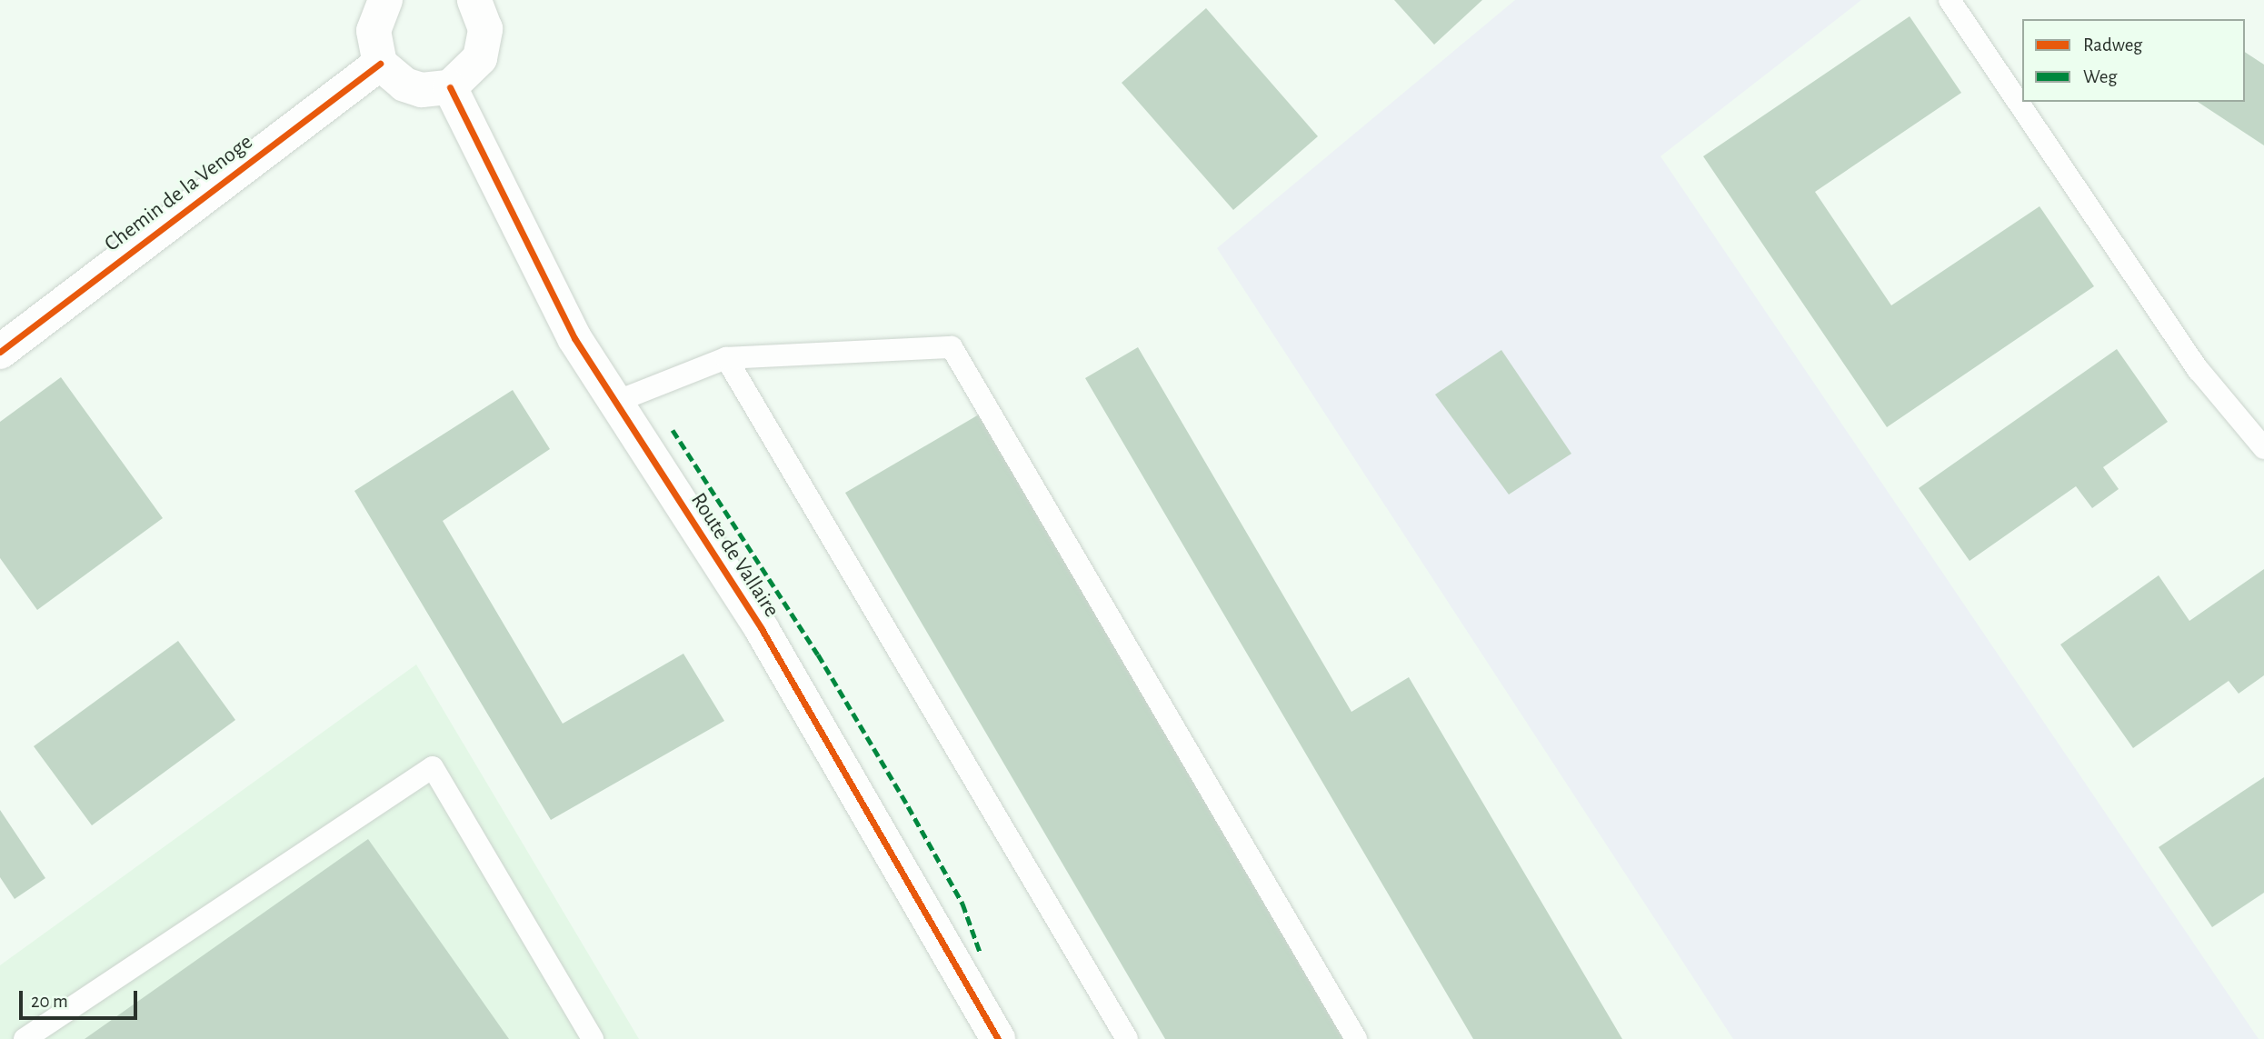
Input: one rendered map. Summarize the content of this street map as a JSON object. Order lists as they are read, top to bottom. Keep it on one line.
{"streets":{"street":["Chemin de la Venoge","Route de Vallaire"]},"legend":["Radweg","Weg"],"scale_bar":"20 m"}
